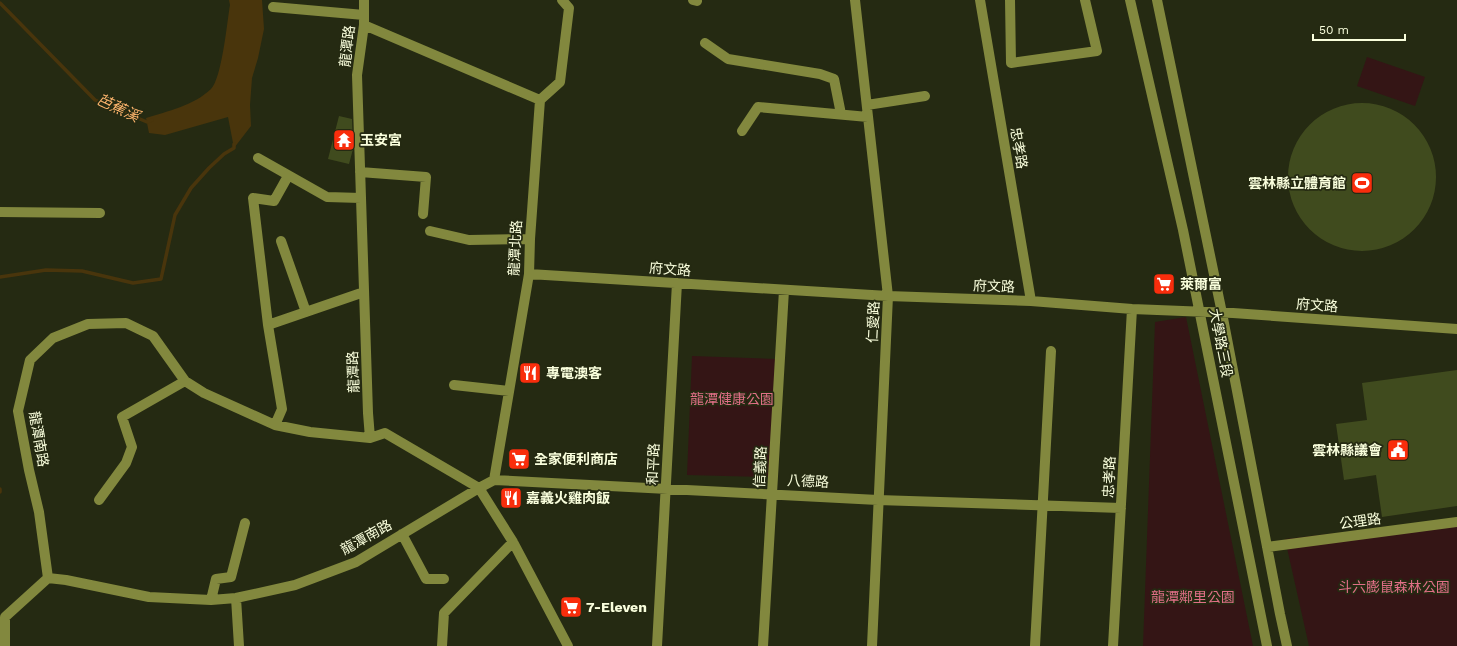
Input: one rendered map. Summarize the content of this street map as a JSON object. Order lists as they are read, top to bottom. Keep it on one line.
{"streets":{"street":["龍潭路","忠孝路","龍潭北路","府文路","仁愛路","大學路三段","龍潭南路","和平路","信義路","八德路","公理路"]},"crossings":[["龍潭路","龍潭南路"],["忠孝路","府文路"],["忠孝路","八德路"],["龍潭北路","府文路"],["龍潭北路","八德路"],["府文路","仁愛路"],["府文路","大學路三段"],["府文路","和平路"],["府文路","信義路"],["仁愛路","八德路"],["大學路三段","公理路"],["和平路","八德路"],["信義路","八德路"]],"water":["芭蕉溪"],"parks":["龍潭健康公園","斗六膨鼠森林公園","龍潭鄰里公園"],"places":{"temple":["玉安宮"],"sports":["雲林縣立體育館"],"supermarket":["萊爾富","全家便利商店","7-Eleven"],"restaurant":["專電澳客","嘉義火雞肉飯"],"public building":["雲林縣議會"]},"scale_bar":"50 m"}
